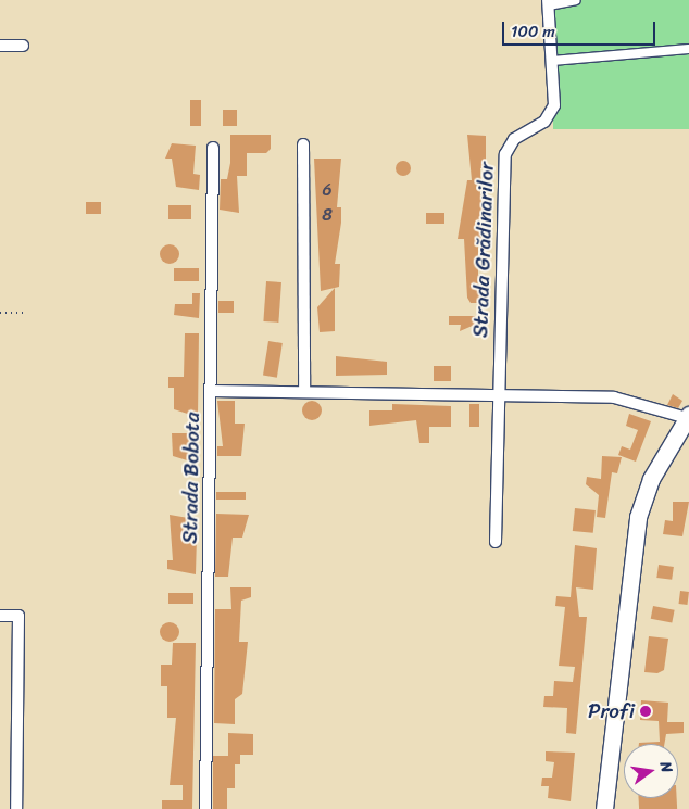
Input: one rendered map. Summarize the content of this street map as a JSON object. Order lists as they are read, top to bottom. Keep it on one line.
{"streets":{"street":["Strada Grădinarilor","Strada Bobota"]},"places":["Profi"],"house_numbers":["6","8"],"scale_bar":"100 m","north":"right"}
